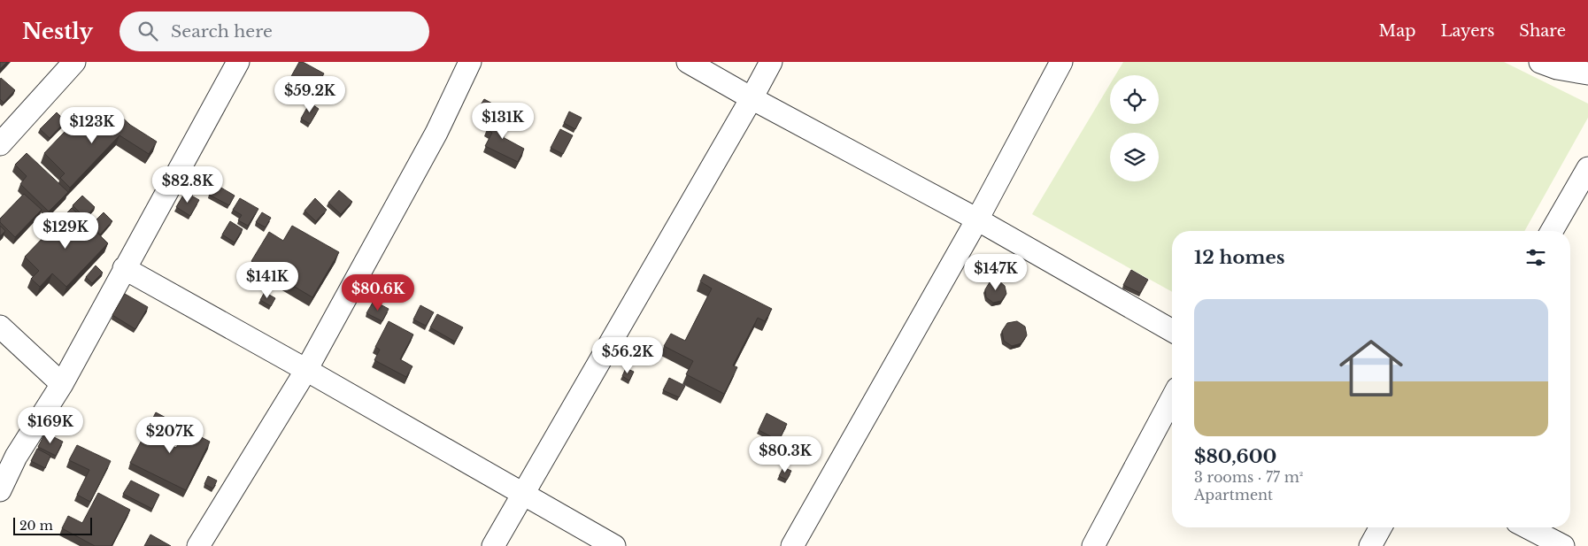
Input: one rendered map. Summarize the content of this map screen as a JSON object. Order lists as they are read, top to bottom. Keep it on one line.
{"scale_bar":"20 m","page":{"header":"Nestly","search":"Search here","nav":["Map","Layers","Share"],"price":["$59.2K","$131K","$123K","$82.8K","$129K","$147K","$141K","$80.6K","$56.2K","$169K","$207K","$80.3K"],"heading":"12 homes","list":[{"name":"$80,600","note":"3 rooms · 77 m² · Apartment"}],"scale":"20 m"}}
